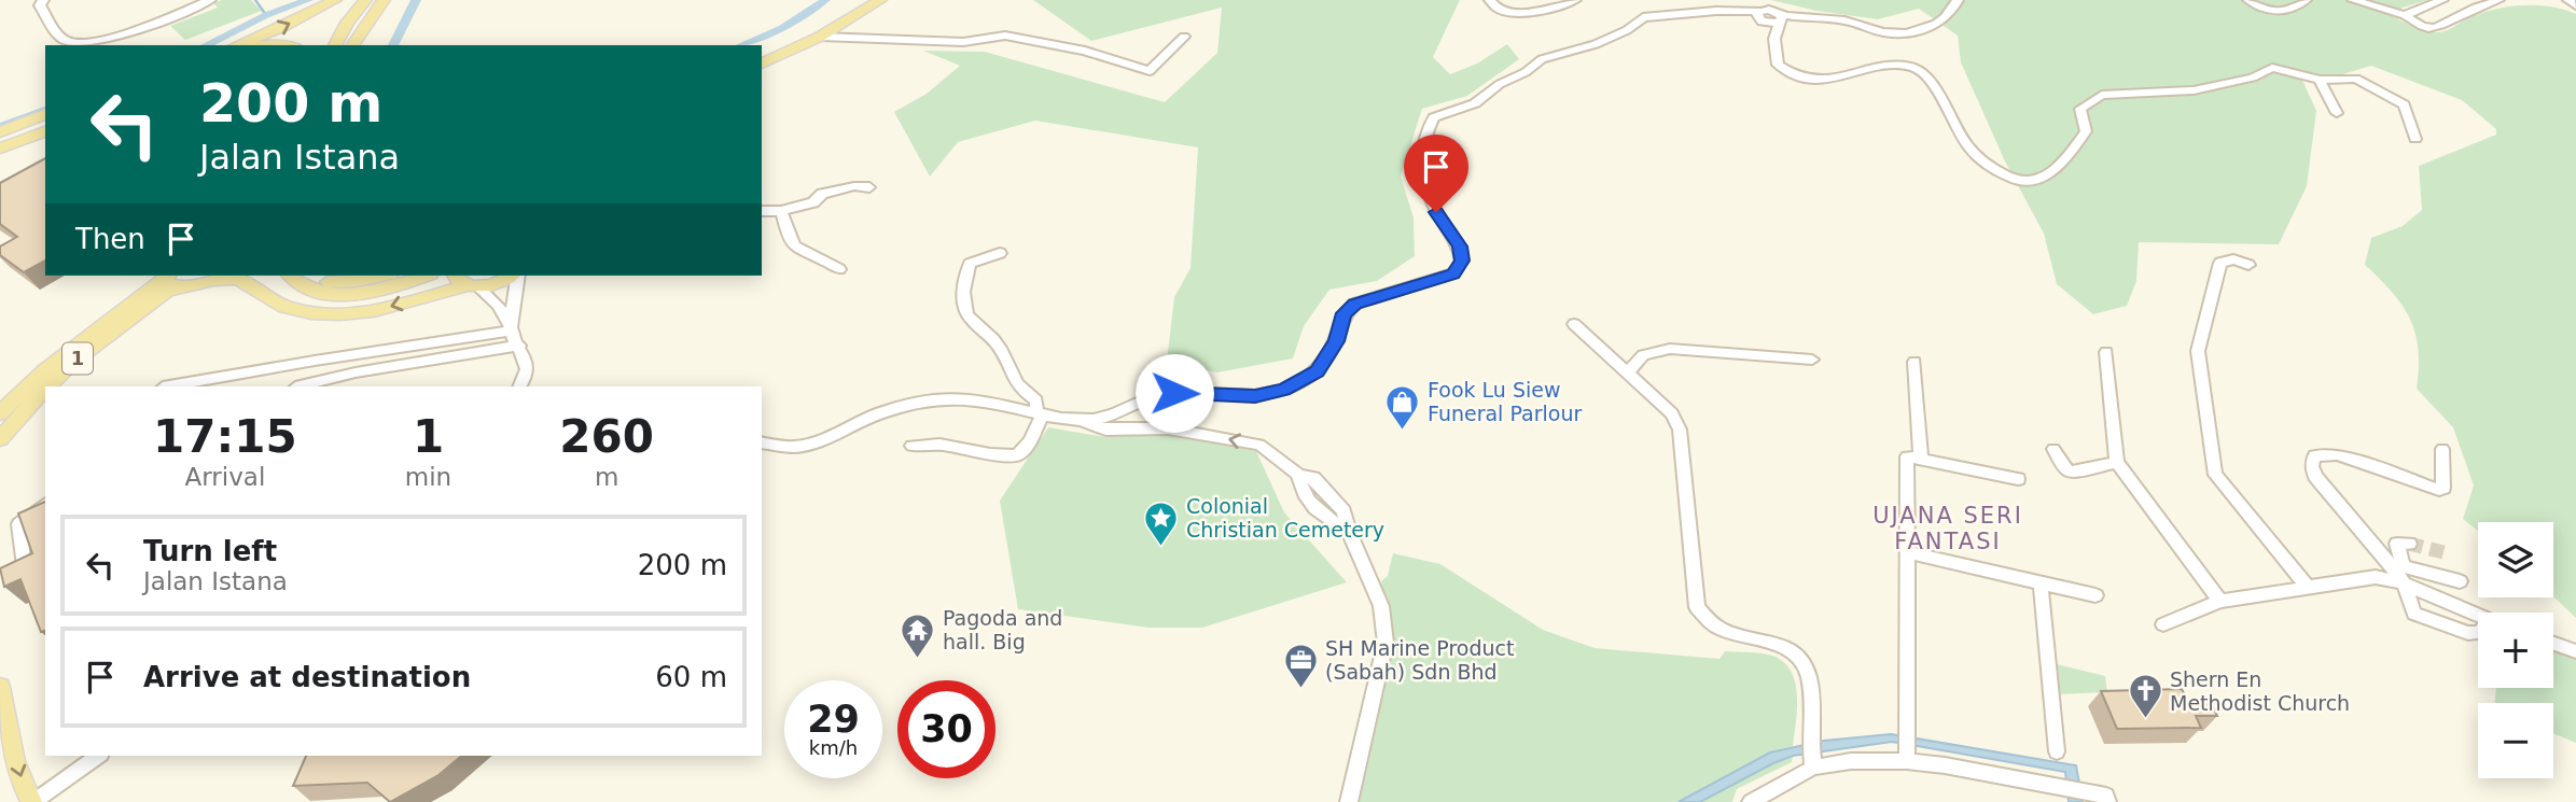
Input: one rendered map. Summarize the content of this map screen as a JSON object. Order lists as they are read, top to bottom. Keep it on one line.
{"streets":{"main road":["1"]},"districts":["UJANA SERI FANTASI"],"places":{"shop":["Fook Lu Siew Funeral Parlour"],"place":["Colonial Christian Cemetery"],"temple":["Pagoda and hall. Big"],"office":["SH Marine Product (Sabah) Sdn Bhd"],"church":["Shern En Methodist Church"]},"page":{"turn":["200 m","Jalan Istana"],"then":"Then","eta":["17:15","Arrival","1","min","260","m"],"list":[{"name":"Turn left","note":"Jalan Istana","value":"200 m"},{"name":"Arrive at destination","value":"60 m"}],"map_buttons":["+","−"],"speed":"29 km/h","limit":"30"}}
